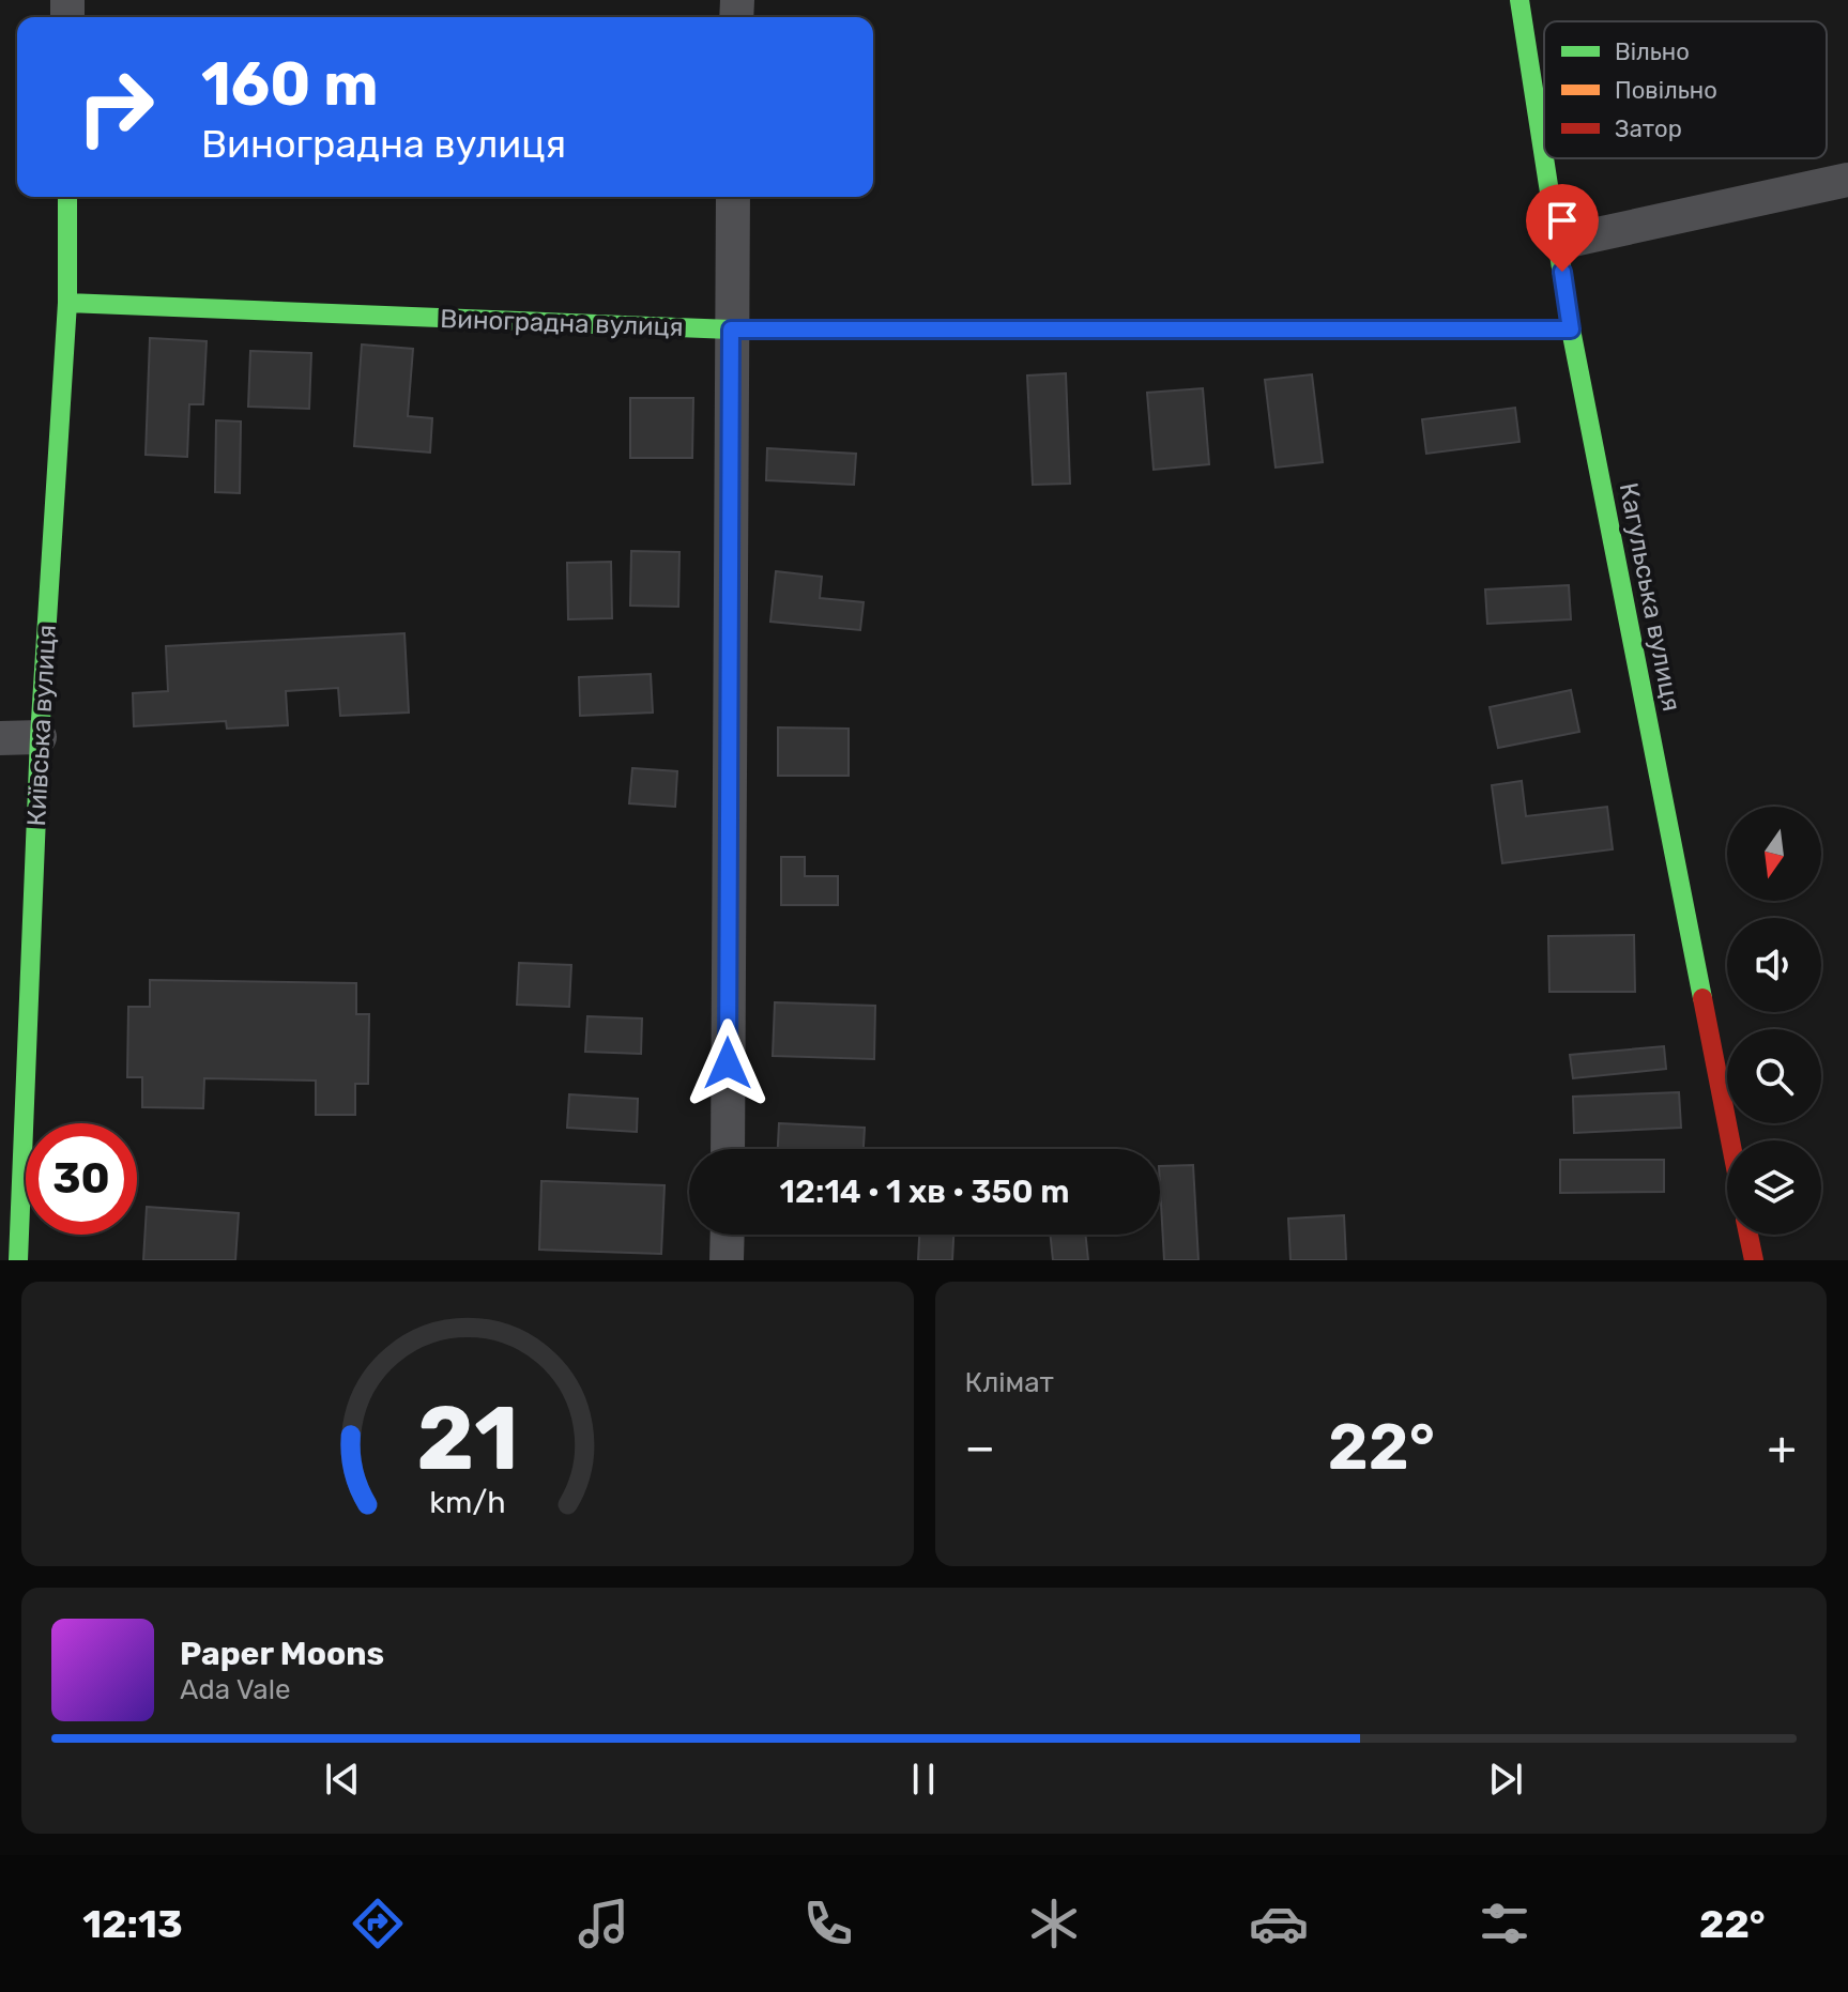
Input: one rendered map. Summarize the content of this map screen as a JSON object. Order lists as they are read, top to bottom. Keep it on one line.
{"streets":{"street":["Виноградна вулиця","Кагульська вулиця","Київська вулиця"]},"crossings":[["Виноградна вулиця","Кагульська вулиця"],["Виноградна вулиця","Київська вулиця"]],"legend":["Вільно","Повільно","Затор"],"north":"bottom","page":{"turn":["160 m","Виноградна вулиця"],"limit":"30","trip":"12:14 · 1 хв · 350 m","tile":"Клімат","heat":["−","22°","+"],"song":["Paper Moons","Ada Vale"],"tabs":["12:13","22°"],"gauge":["21","km/h"]}}
